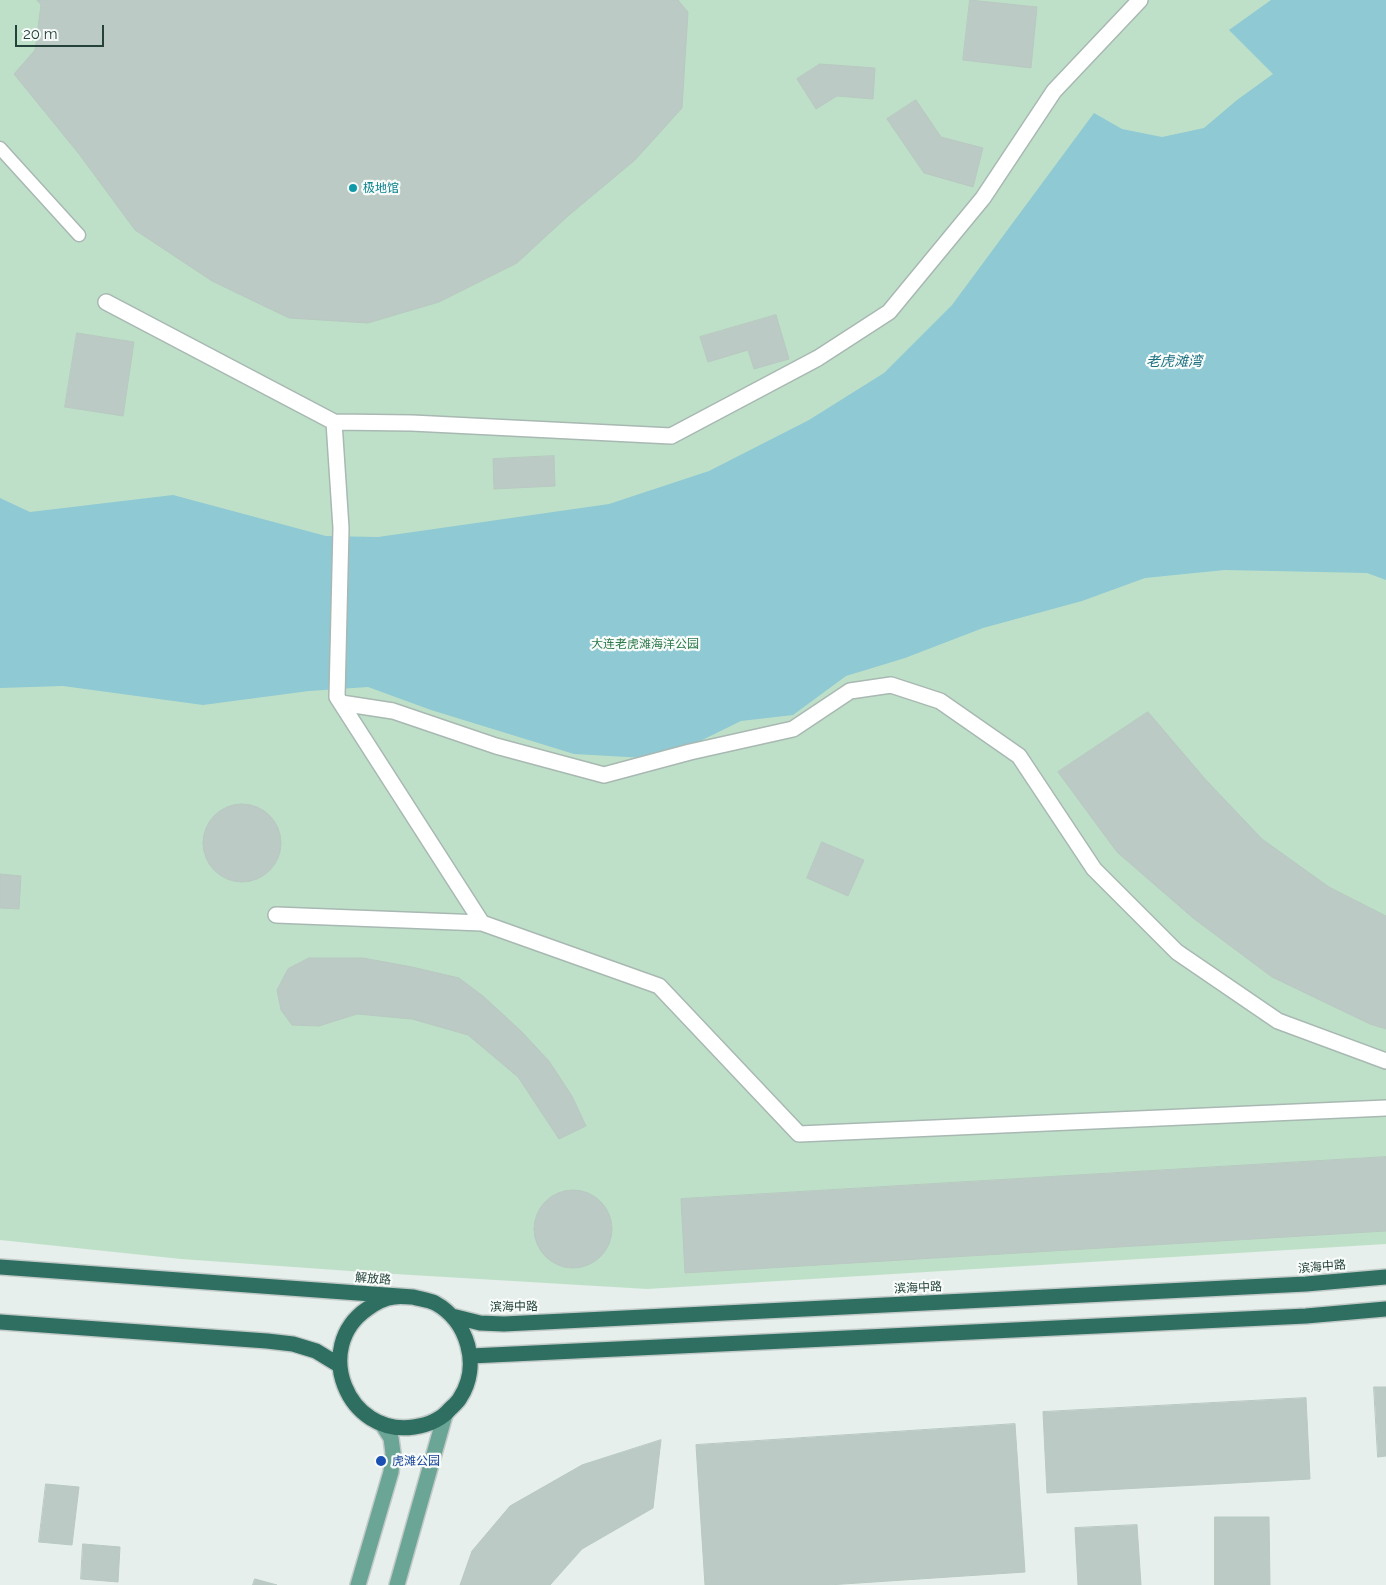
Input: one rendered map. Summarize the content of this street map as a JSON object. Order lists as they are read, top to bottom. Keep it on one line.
{"streets":{"highway":["滨海中路","解放路"]},"crossings":[["滨海中路","解放路"]],"water":["老虎滩湾"],"parks":["大连老虎滩海洋公园"],"places":["极地馆","虎滩公园"],"scale_bar":"20 m"}
